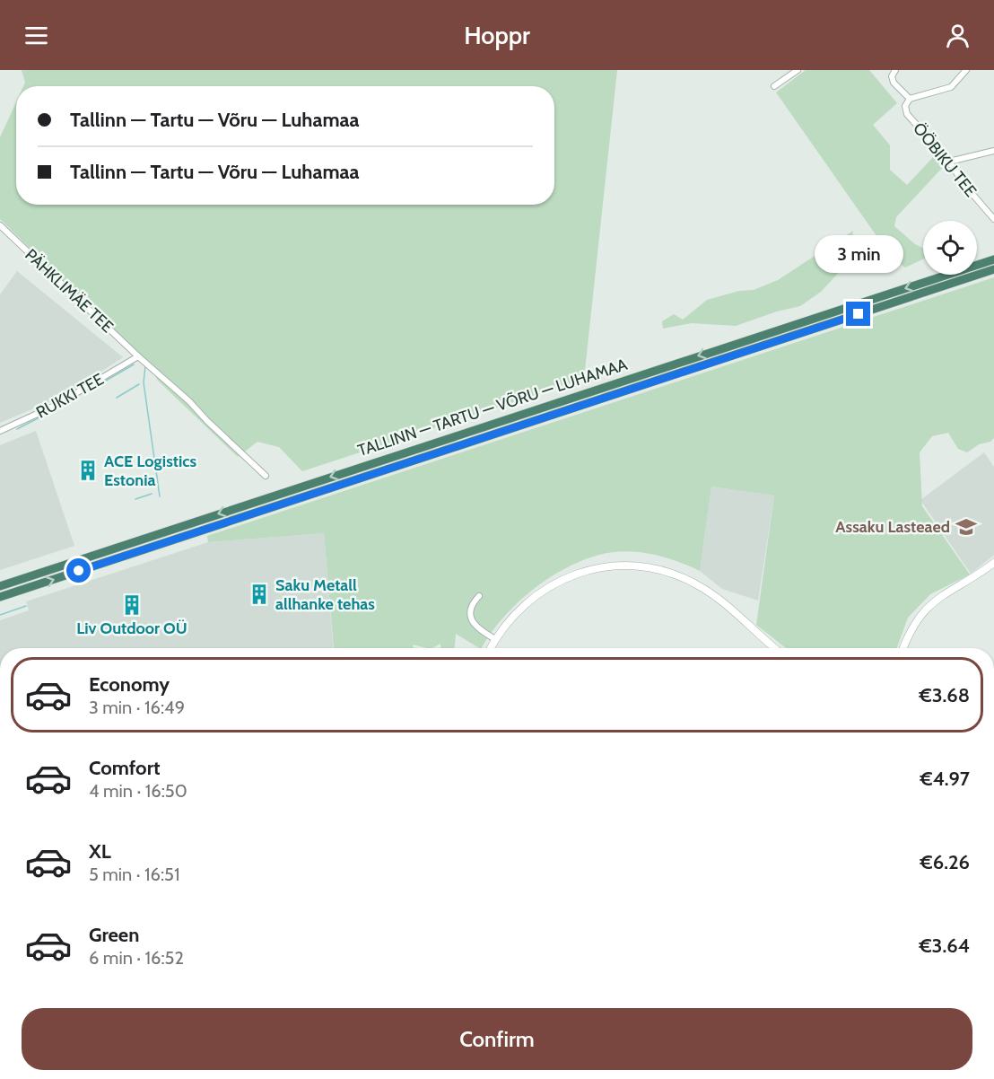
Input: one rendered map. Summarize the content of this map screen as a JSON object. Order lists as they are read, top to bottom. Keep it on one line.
{"streets":{"highway":["TALLINN — TARTU — VÕRU — LUHAMAA"],"street":["ÖÖBIKU TEE","PÄHKLIMÄE TEE","RUKKI TEE"]},"crossings":[["PÄHKLIMÄE TEE","RUKKI TEE"]],"places":{"building":["ACE Logistics Estonia","Saku Metall allhanke tehas","Liv Outdoor OÜ"],"school or university":["Assaku Lasteaed"]},"page":{"header":"Hoppr","banner":["Tallinn — Tartu — Võru — Luhamaa","Tallinn — Tartu — Võru — Luhamaa"],"bubble":"3 min","list":[{"name":"Economy","note":"3 min · 16:49","value":"€3.68"},{"name":"Comfort","note":"4 min · 16:50","value":"€4.97"},{"name":"XL","note":"5 min · 16:51","value":"€6.26"},{"name":"Green","note":"6 min · 16:52","value":"€3.64"}],"buttons":"Confirm"}}
